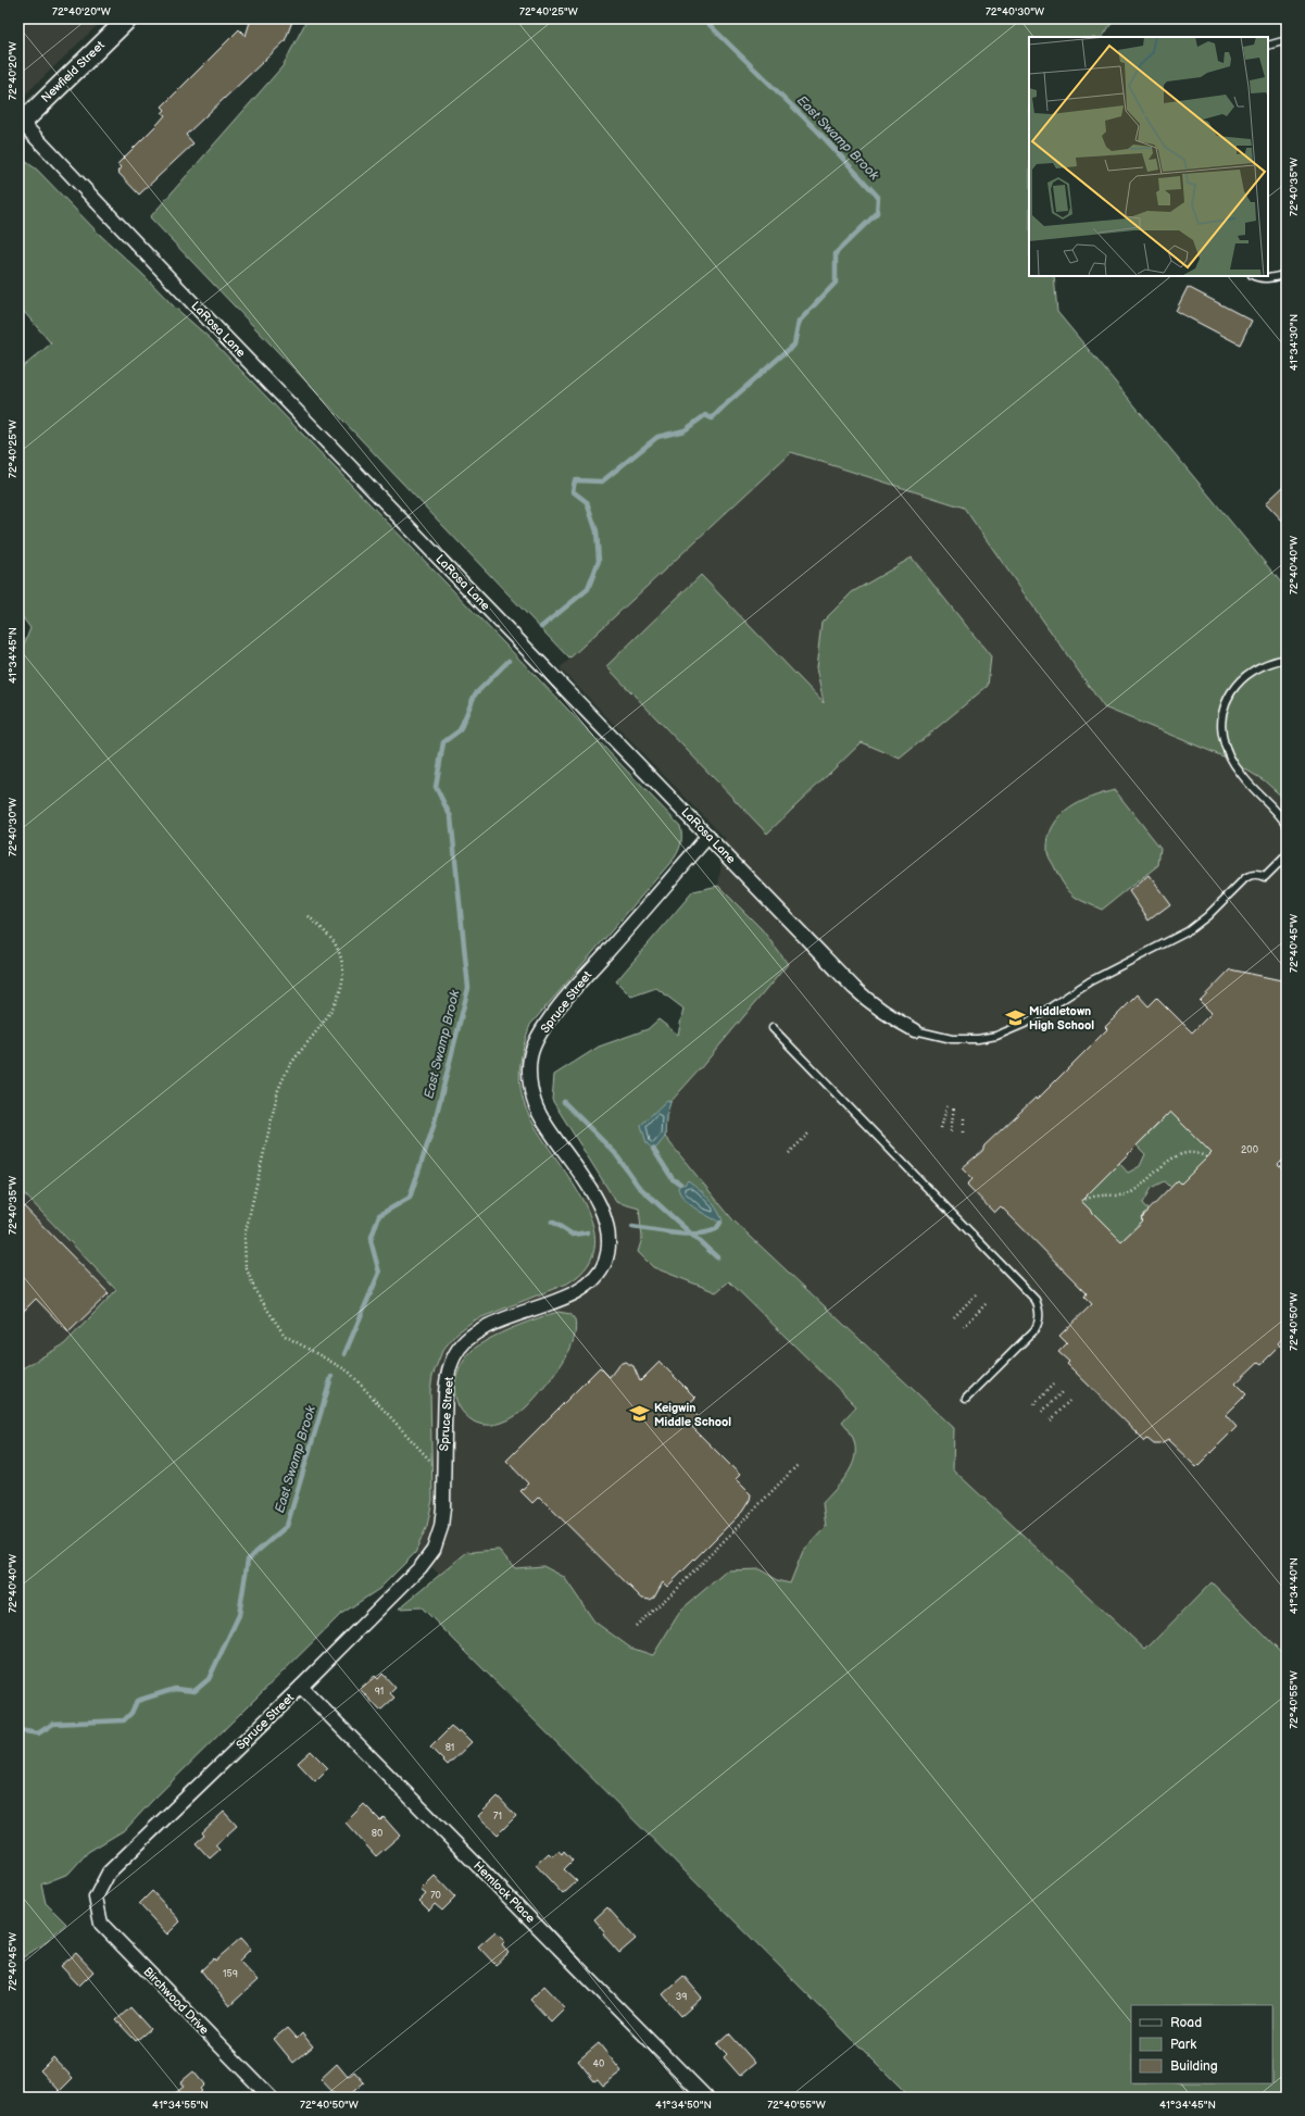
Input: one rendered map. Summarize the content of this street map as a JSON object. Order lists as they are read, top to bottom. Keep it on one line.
{"streets":{"main road":["Newfield Street"],"street":["LaRosa Lane","Spruce Street","Hemlock Place","Birchwood Drive"]},"crossings":[["Newfield Street","LaRosa Lane"],["LaRosa Lane","Spruce Street"],["Spruce Street","Hemlock Place"],["Spruce Street","Birchwood Drive"]],"water":["East Swamp Brook"],"places":{"school or university":["Middletown High School","Keigwin Middle School"]},"house_numbers":["200","91","81","71","80","70","159","39","40"],"legend":["Road","Park","Building"],"coordinates":["72°40'20\"W","72°40'25\"W","72°40'30\"W","72°40'35\"W","41°34'30\"N","72°40'40\"W","41°34'45\"N","72°40'45\"W","72°40'50\"W","41°34'40\"N","72°40'55\"W","41°34'55\"N","41°34'50\"N"]}
